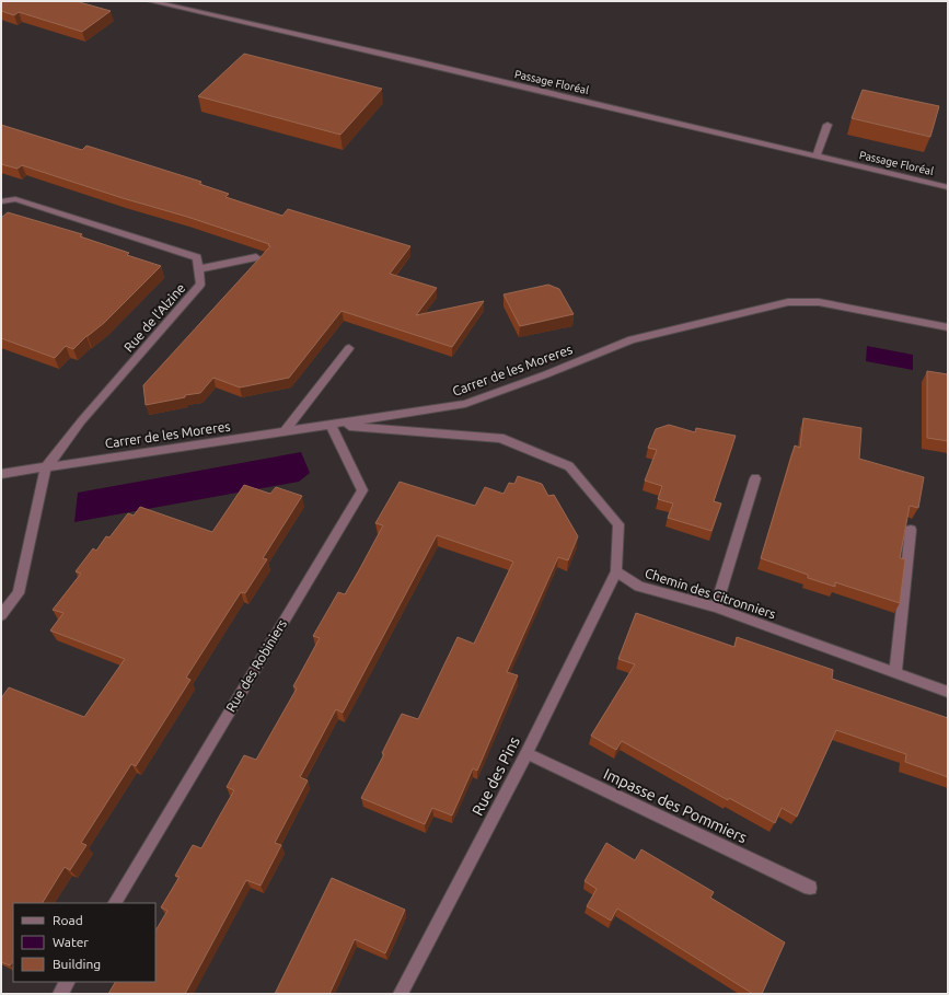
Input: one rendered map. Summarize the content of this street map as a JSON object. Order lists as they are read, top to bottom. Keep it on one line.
{"streets":{"street":["Passage Floréal","Rue de l'Alzine","Carrer de les Moreres","Chemin des Citronniers","Rue des Robiniers","Rue des Pins","Impasse des Pommiers"]},"crossings":[["Rue de l'Alzine","Carrer de les Moreres"],["Carrer de les Moreres","Rue des Robiniers"],["Chemin des Citronniers","Rue des Pins"],["Rue des Pins","Impasse des Pommiers"]],"legend":["Road","Water","Building"]}
